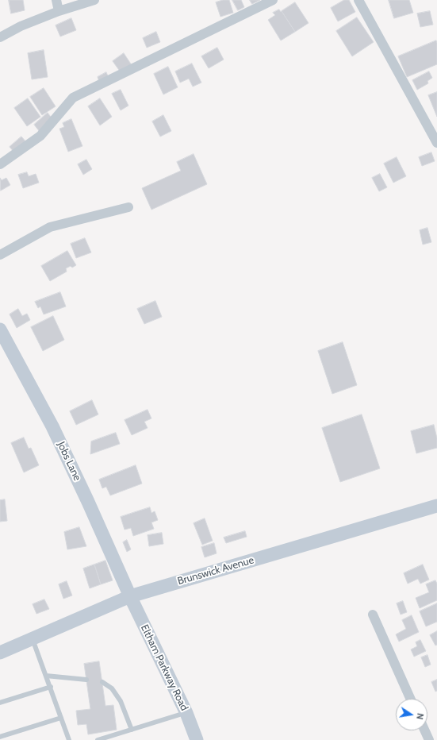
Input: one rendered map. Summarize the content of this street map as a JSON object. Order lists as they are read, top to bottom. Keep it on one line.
{"streets":{"main road":["Jobs Lane","Brunswick Avenue","Eltham Parkway Road"]},"crossings":[["Jobs Lane","Brunswick Avenue"],["Jobs Lane","Eltham Parkway Road"],["Brunswick Avenue","Eltham Parkway Road"]],"north":"right"}
